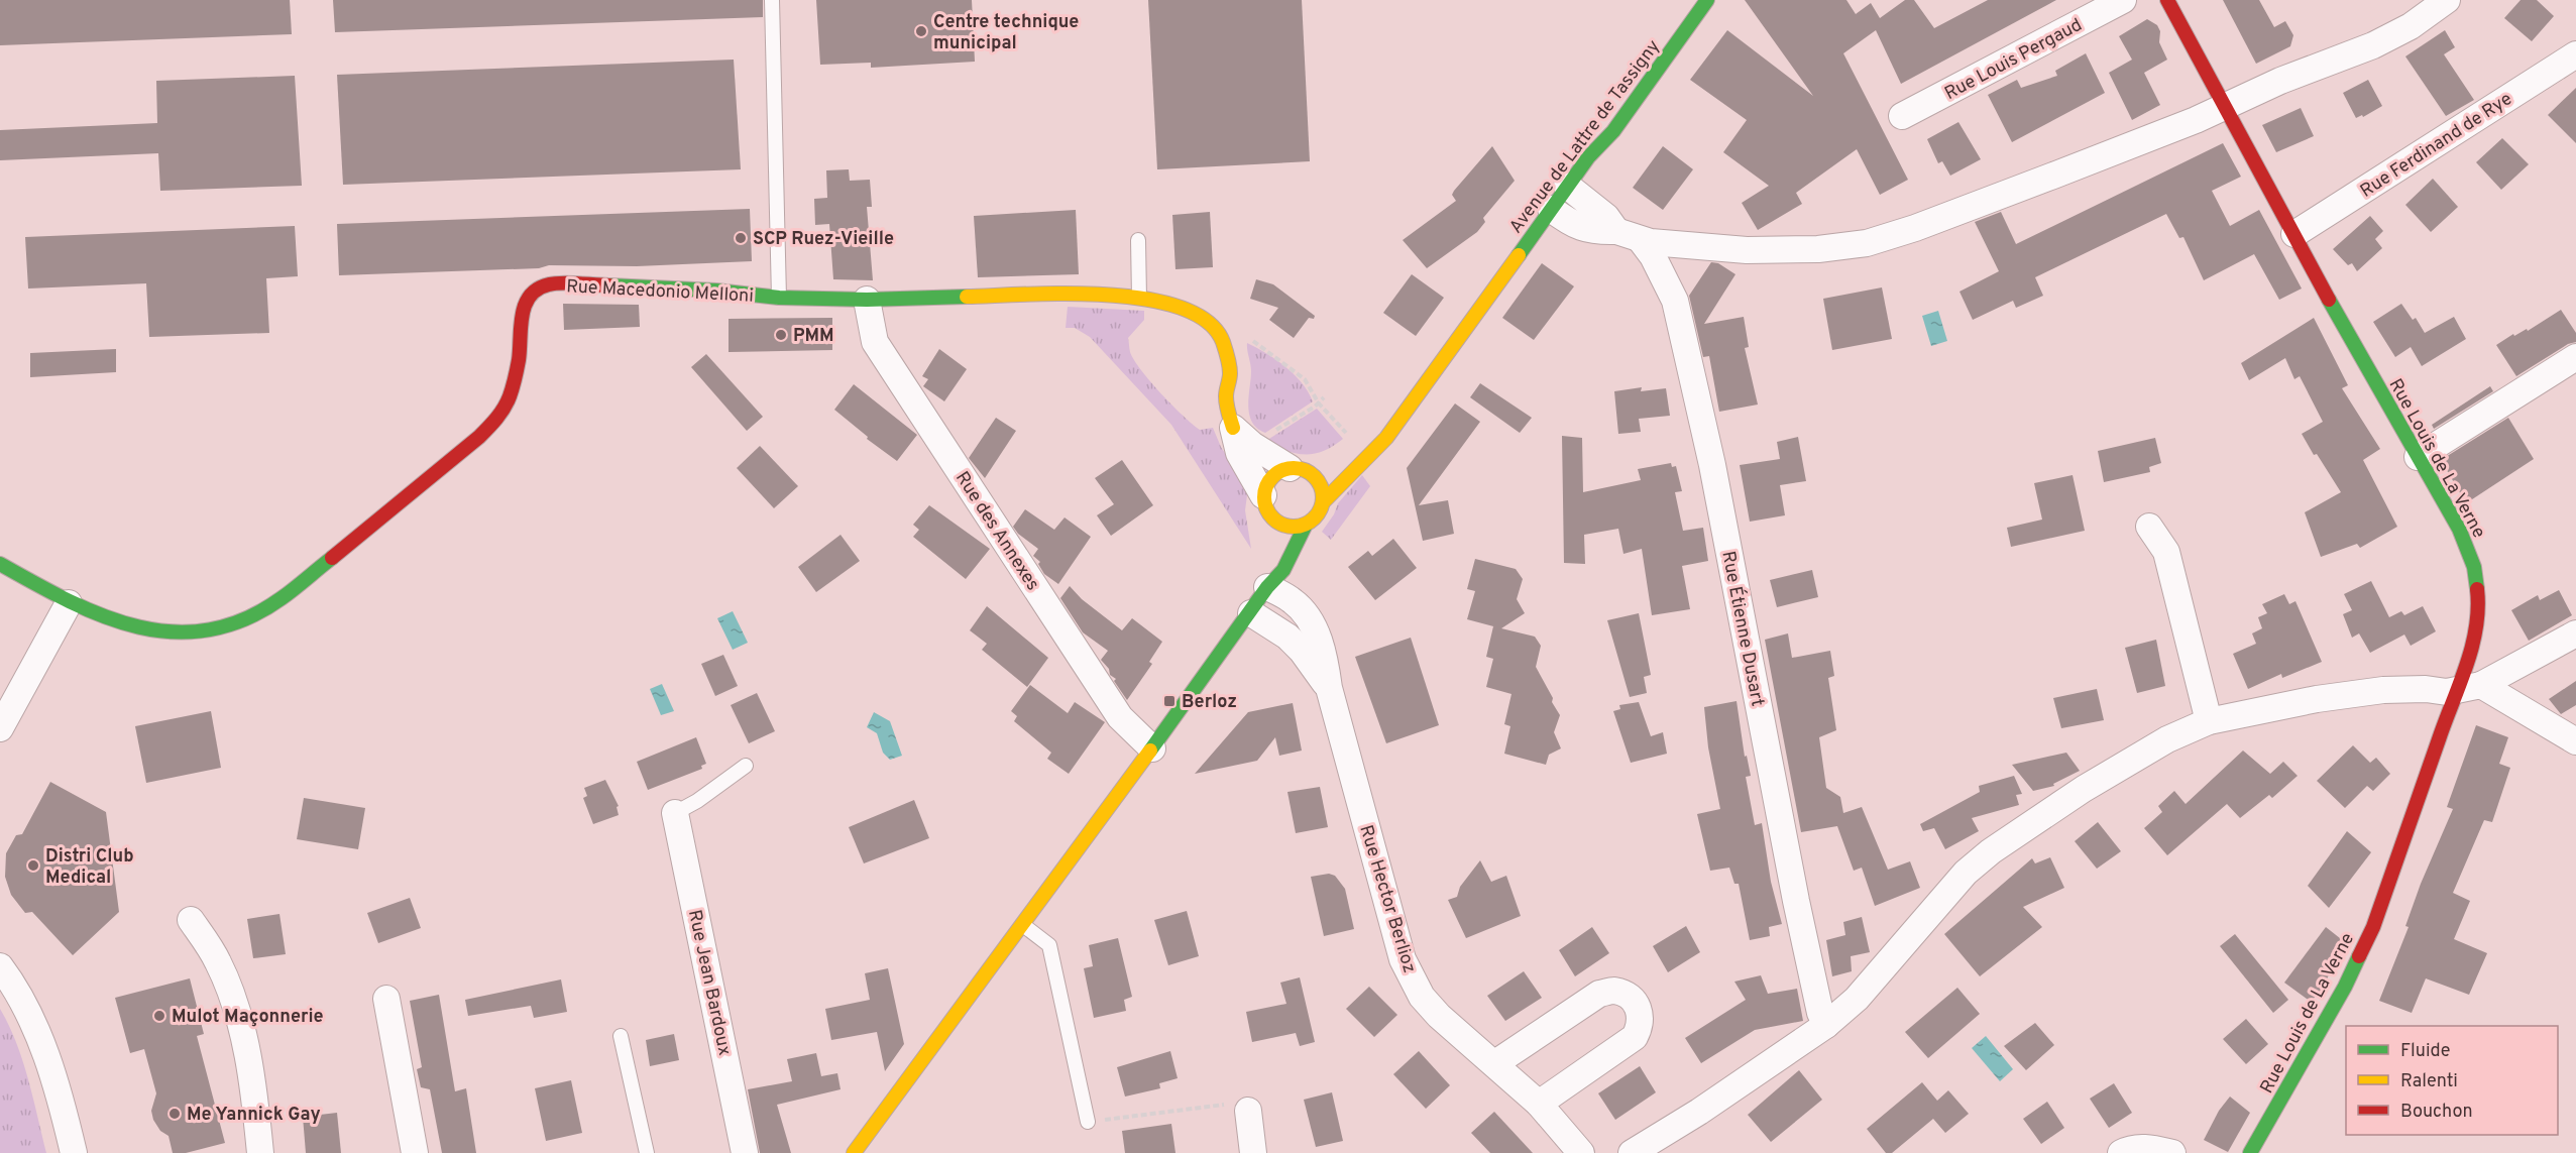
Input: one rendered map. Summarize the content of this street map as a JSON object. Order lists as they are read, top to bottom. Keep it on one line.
{"streets":{"street":["Rue Louis Pergaud","Avenue de Lattre de Tassigny","Rue Ferdinand de Rye","Rue Macedonio Melloni","Rue Louis de La Verne","Rue des Annexes","Rue Étienne Dusart","Rue Hector Berlioz","Rue Jean Bardoux"]},"crossings":[["Avenue de Lattre de Tassigny","Rue Macedonio Melloni"],["Rue Ferdinand de Rye","Rue Louis de La Verne"],["Rue Macedonio Melloni","Rue des Annexes"]],"places":{"other":["Centre technique municipal","SCP Ruez-Vieille","PMM","Distri Club Medical","Mulot Maçonnerie","Me Yannick Gay"],"transit":["Berloz"]},"legend":["Fluide","Ralenti","Bouchon"]}
